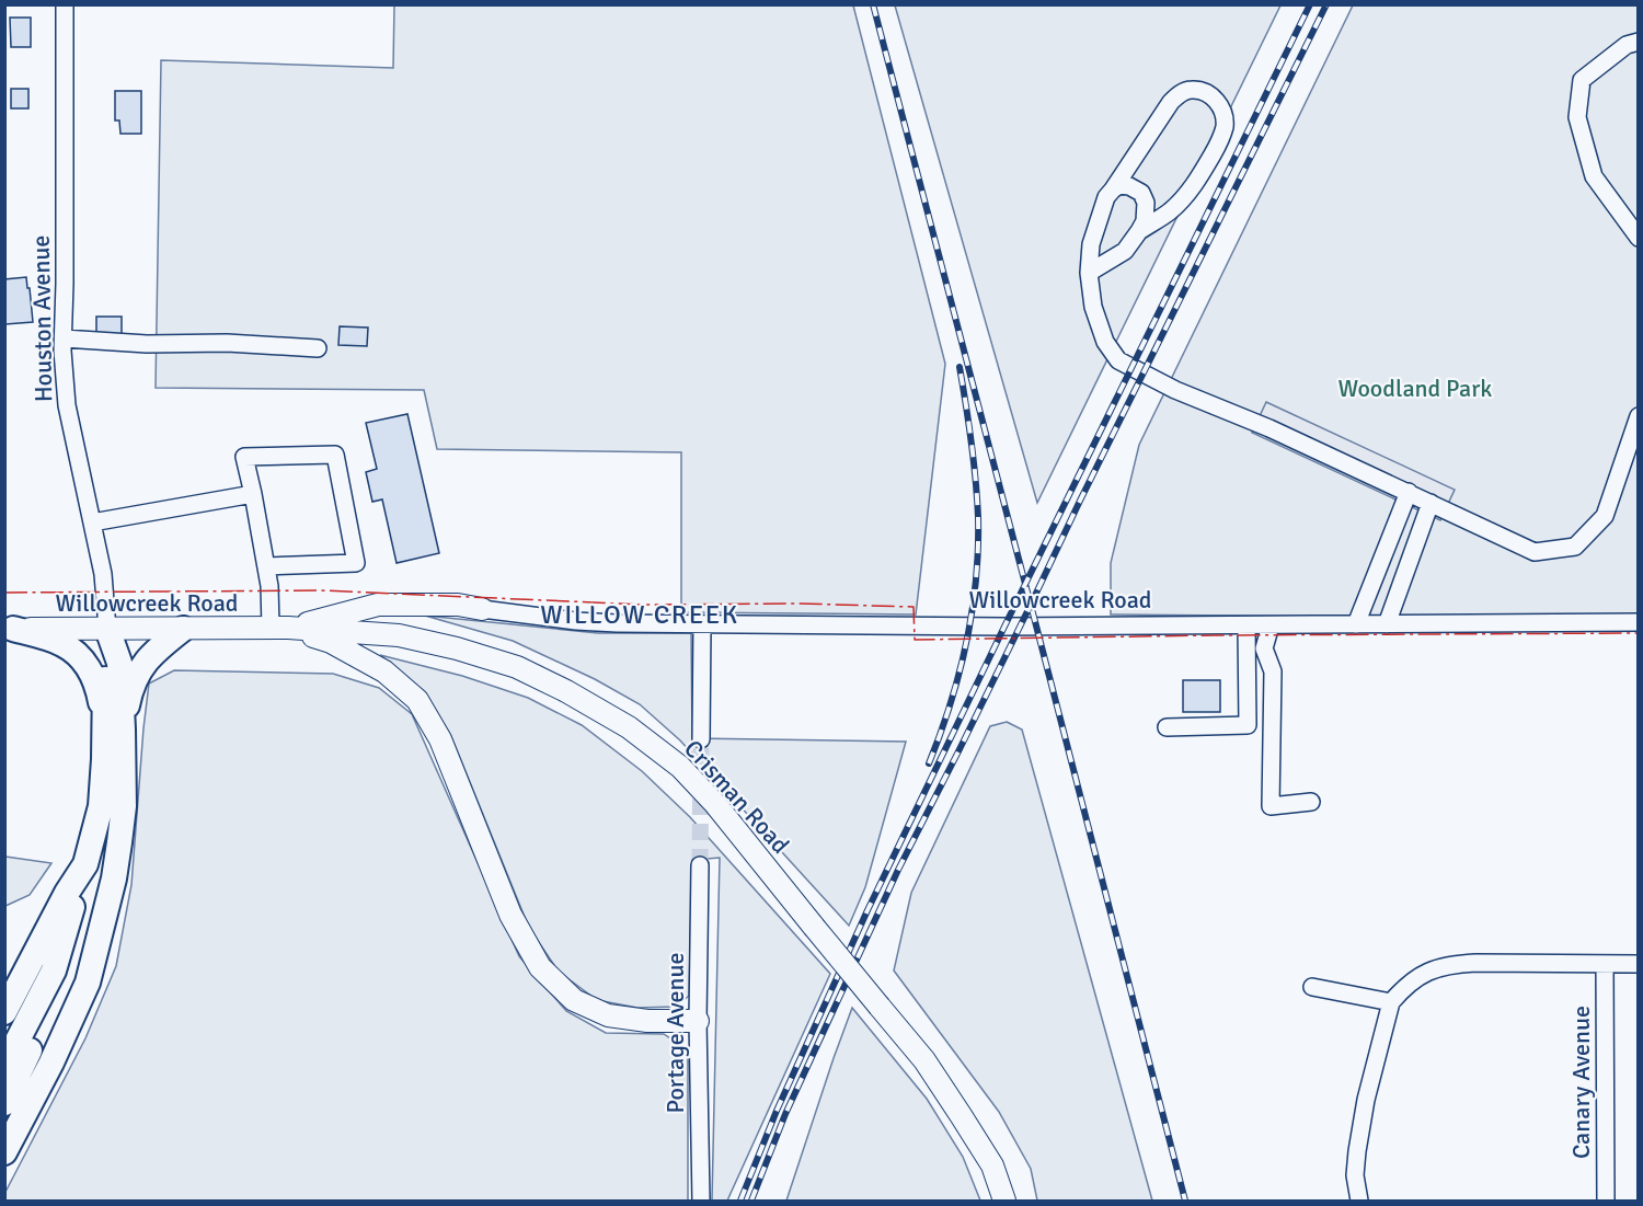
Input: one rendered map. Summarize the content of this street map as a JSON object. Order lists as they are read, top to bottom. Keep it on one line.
{"streets":{"main road":["Willowcreek Road","Crisman Road"],"street":["Houston Avenue","Portage Avenue","Canary Avenue"]},"crossings":[["Houston Avenue","Willowcreek Road"],["Willowcreek Road","Crisman Road"]],"districts":["WILLOW CREEK"],"parks":["Woodland Park"]}
